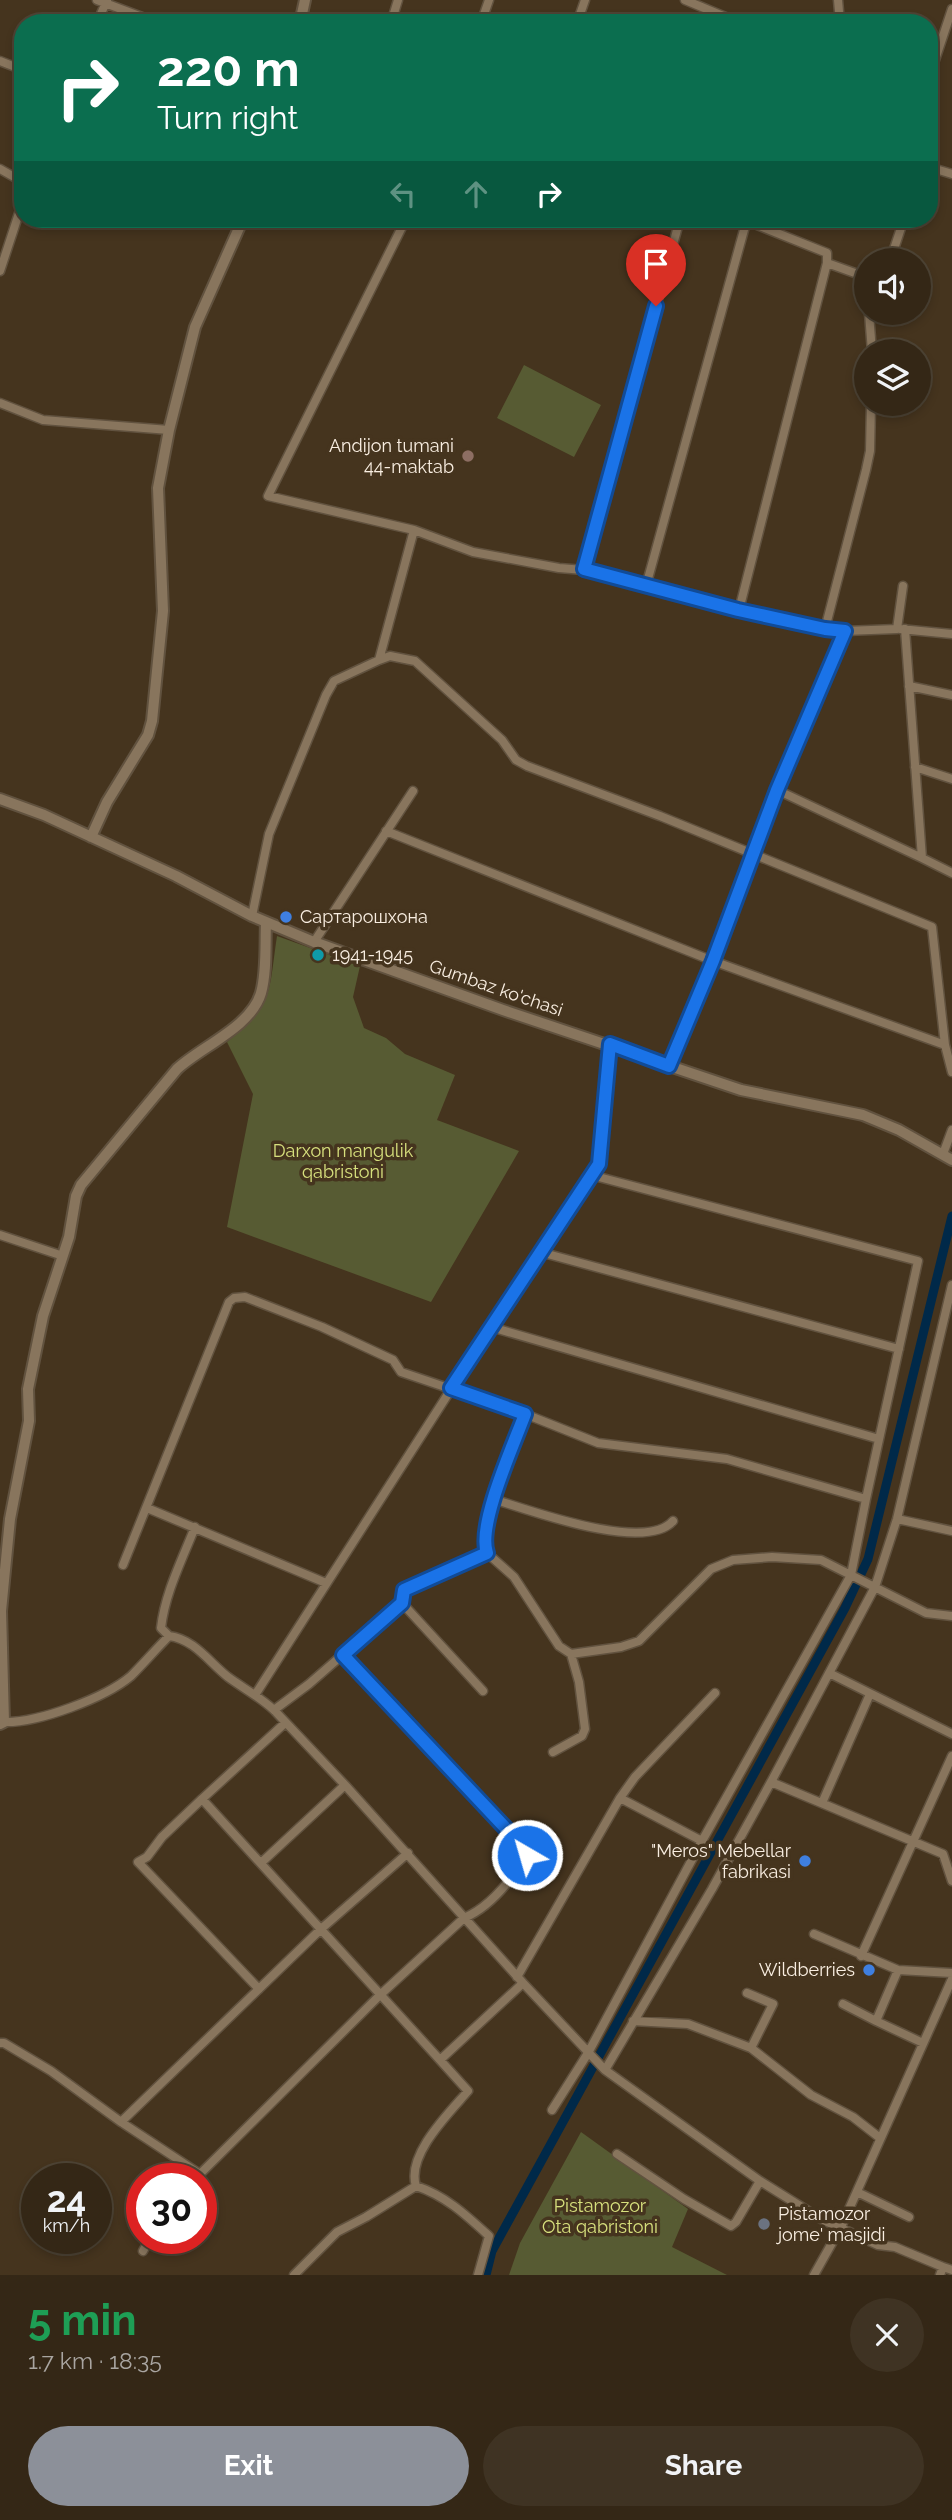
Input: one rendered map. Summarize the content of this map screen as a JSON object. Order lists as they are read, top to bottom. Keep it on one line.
{"streets":{"street":["Gumbaz ko'chasi"]},"parks":["Darxon mangulik qabristoni","Pistamozor Ota qabristoni"],"places":["Andijon tumani 44-maktab","Сартарошхона","1941-1945","\"Meros\" Mebellar fabrikasi","Wildberries","Pistamozor jome' masjidi"],"page":{"turn":["220 m","Turn right"],"speed":"24 km/h","limit":"30","heading":["5 min","1.7 km · 18:35"],"buttons":["Exit","Share"]}}
